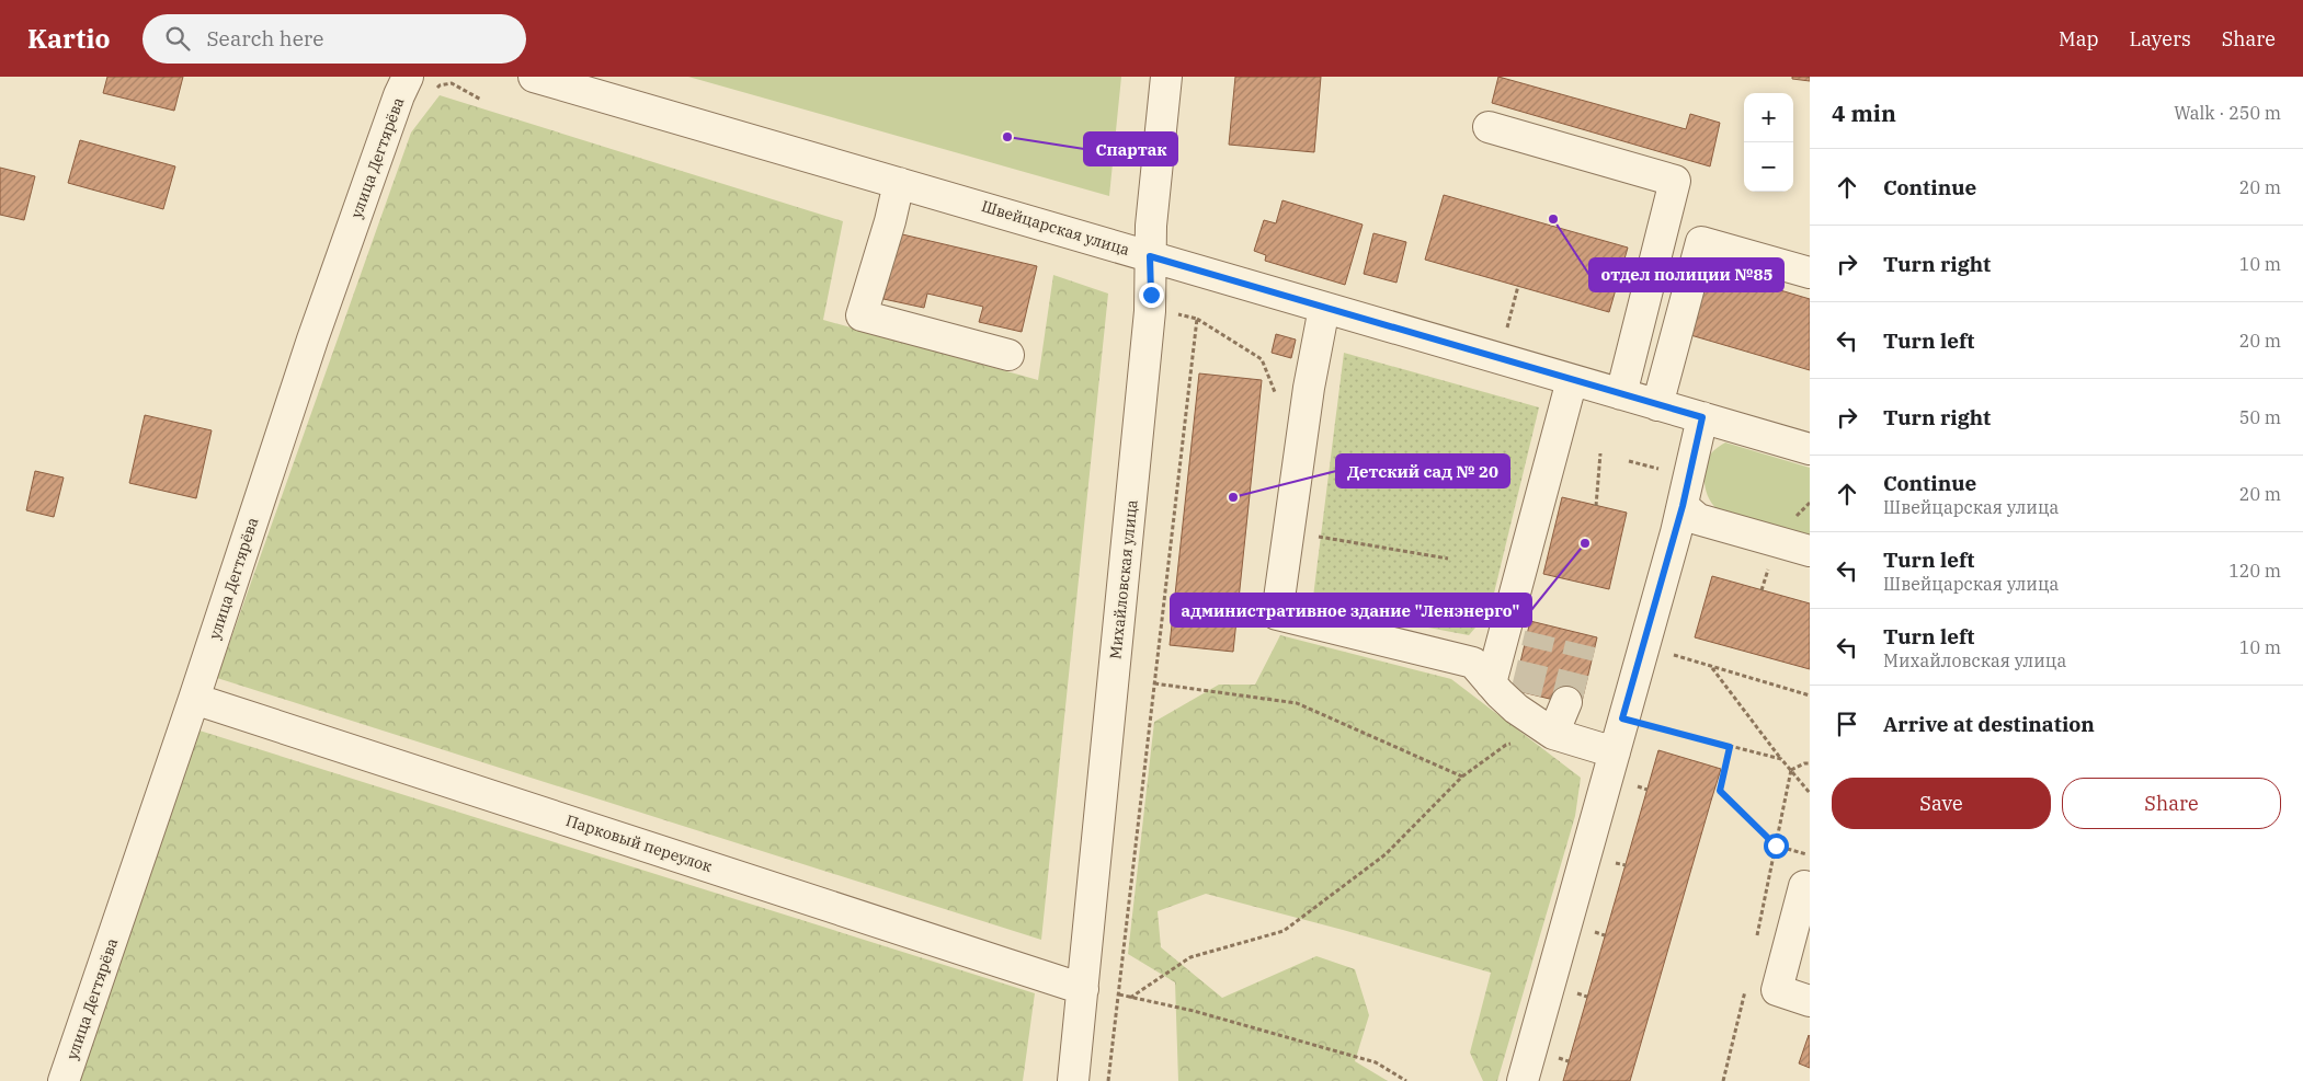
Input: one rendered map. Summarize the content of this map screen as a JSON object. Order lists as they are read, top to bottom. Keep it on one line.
{"streets":{"street":["улица Дегтярёва","Швейцарская улица","Михайловская улица","Парковый переулок"]},"crossings":[["улица Дегтярёва","Парковый переулок"],["Швейцарская улица","Михайловская улица"],["Михайловская улица","Парковый переулок"]],"places":["Спартак","отдел полиции №85","Детский сад № 20","административное здание \"Ленэнерго\""],"page":{"header":"Kartio","search":"Search here","nav":["Map","Layers","Share"],"heading":["4 min","Walk · 250 m"],"map_buttons":["+","−"],"list":[["Continue","20 m"],["Turn right","10 m"],["Turn left","20 m"],["Turn right","50 m"],["Continue","Швейцарская улица","20 m"],["Turn left","Швейцарская улица","120 m"],["Turn left","Михайловская улица","10 m"],"Arrive at destination"],"buttons":["Save","Share"]}}
